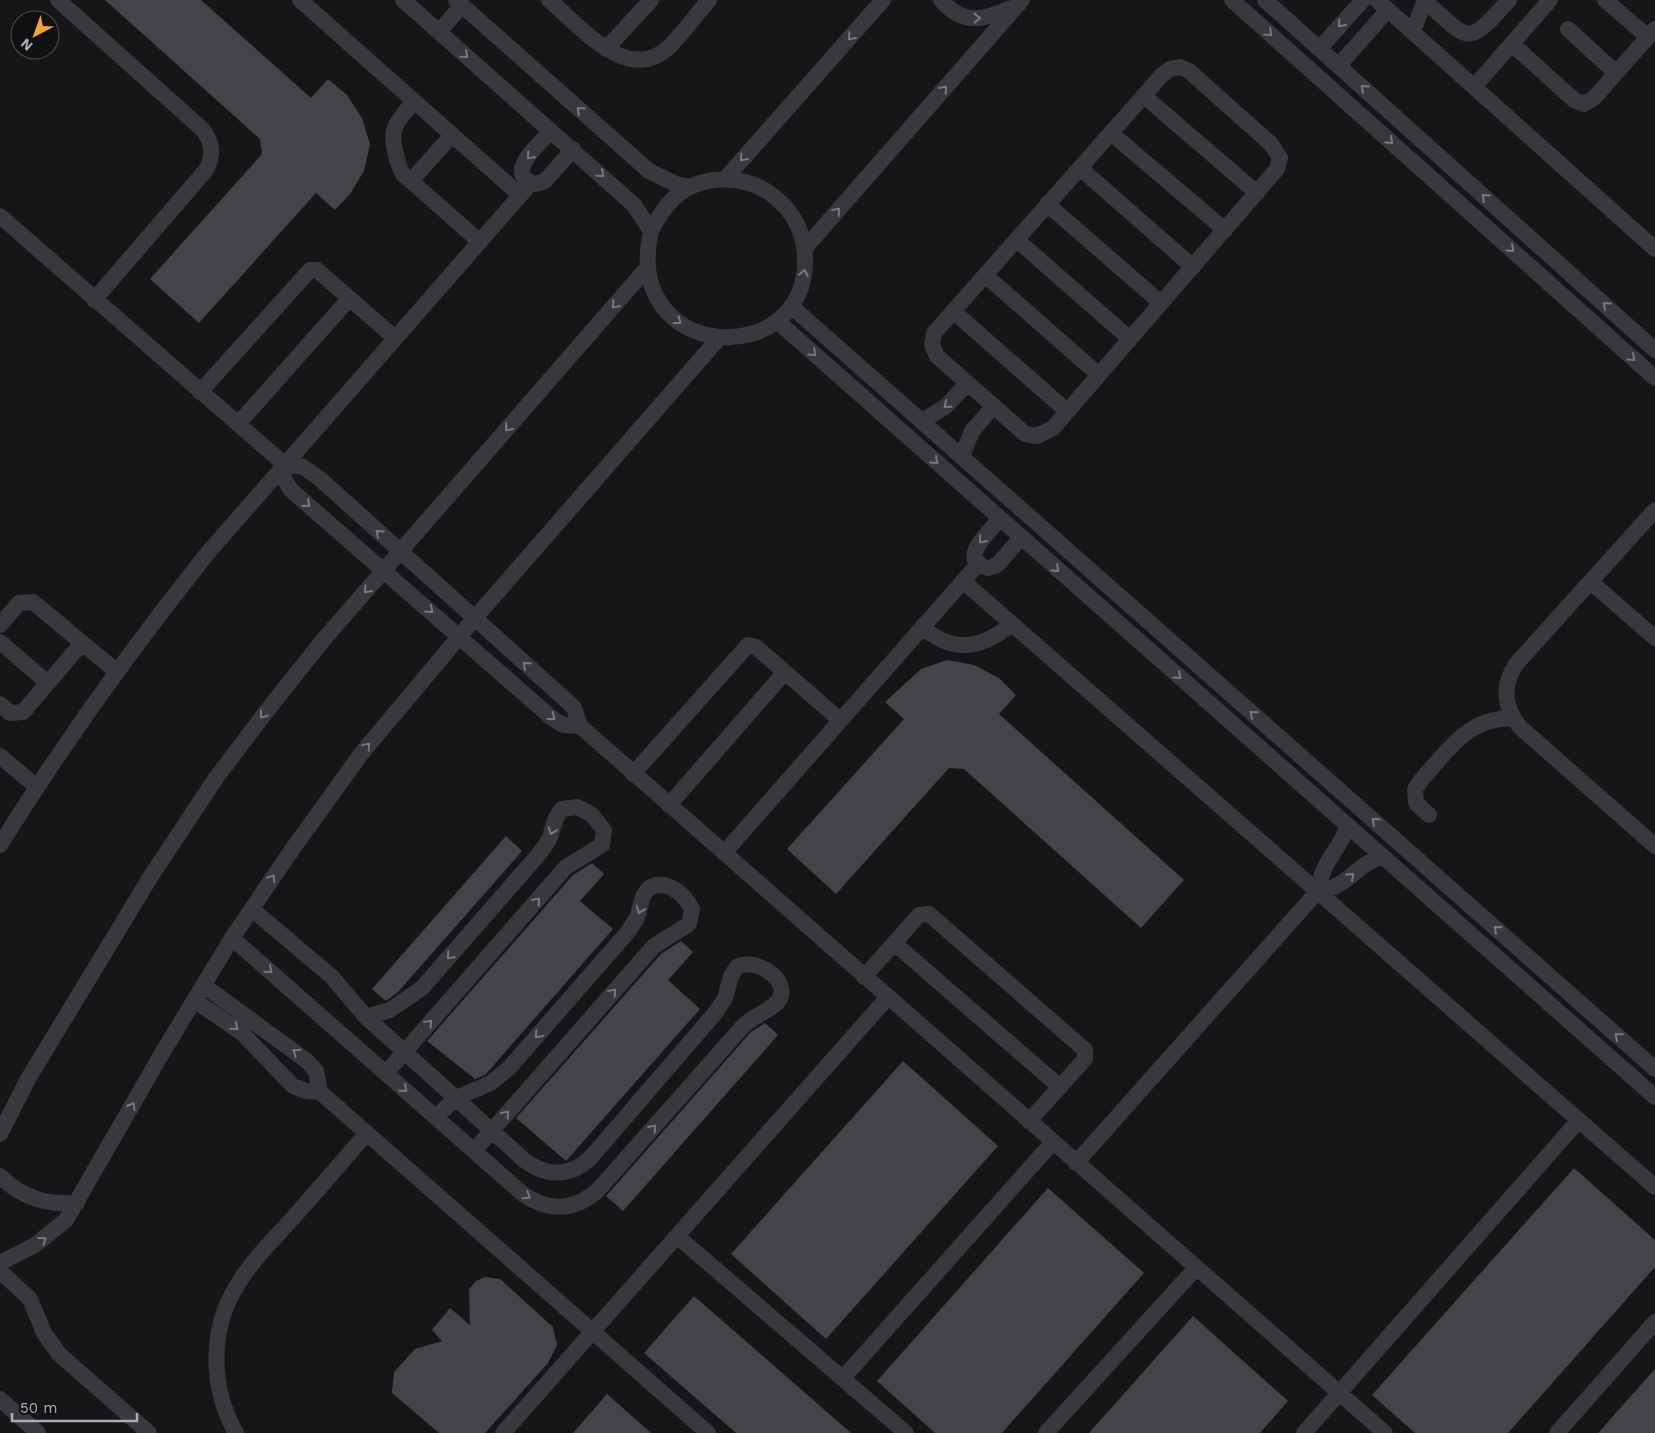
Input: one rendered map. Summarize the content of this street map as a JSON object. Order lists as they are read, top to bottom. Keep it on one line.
{"scale_bar":"50 m","north":"bottom left"}
